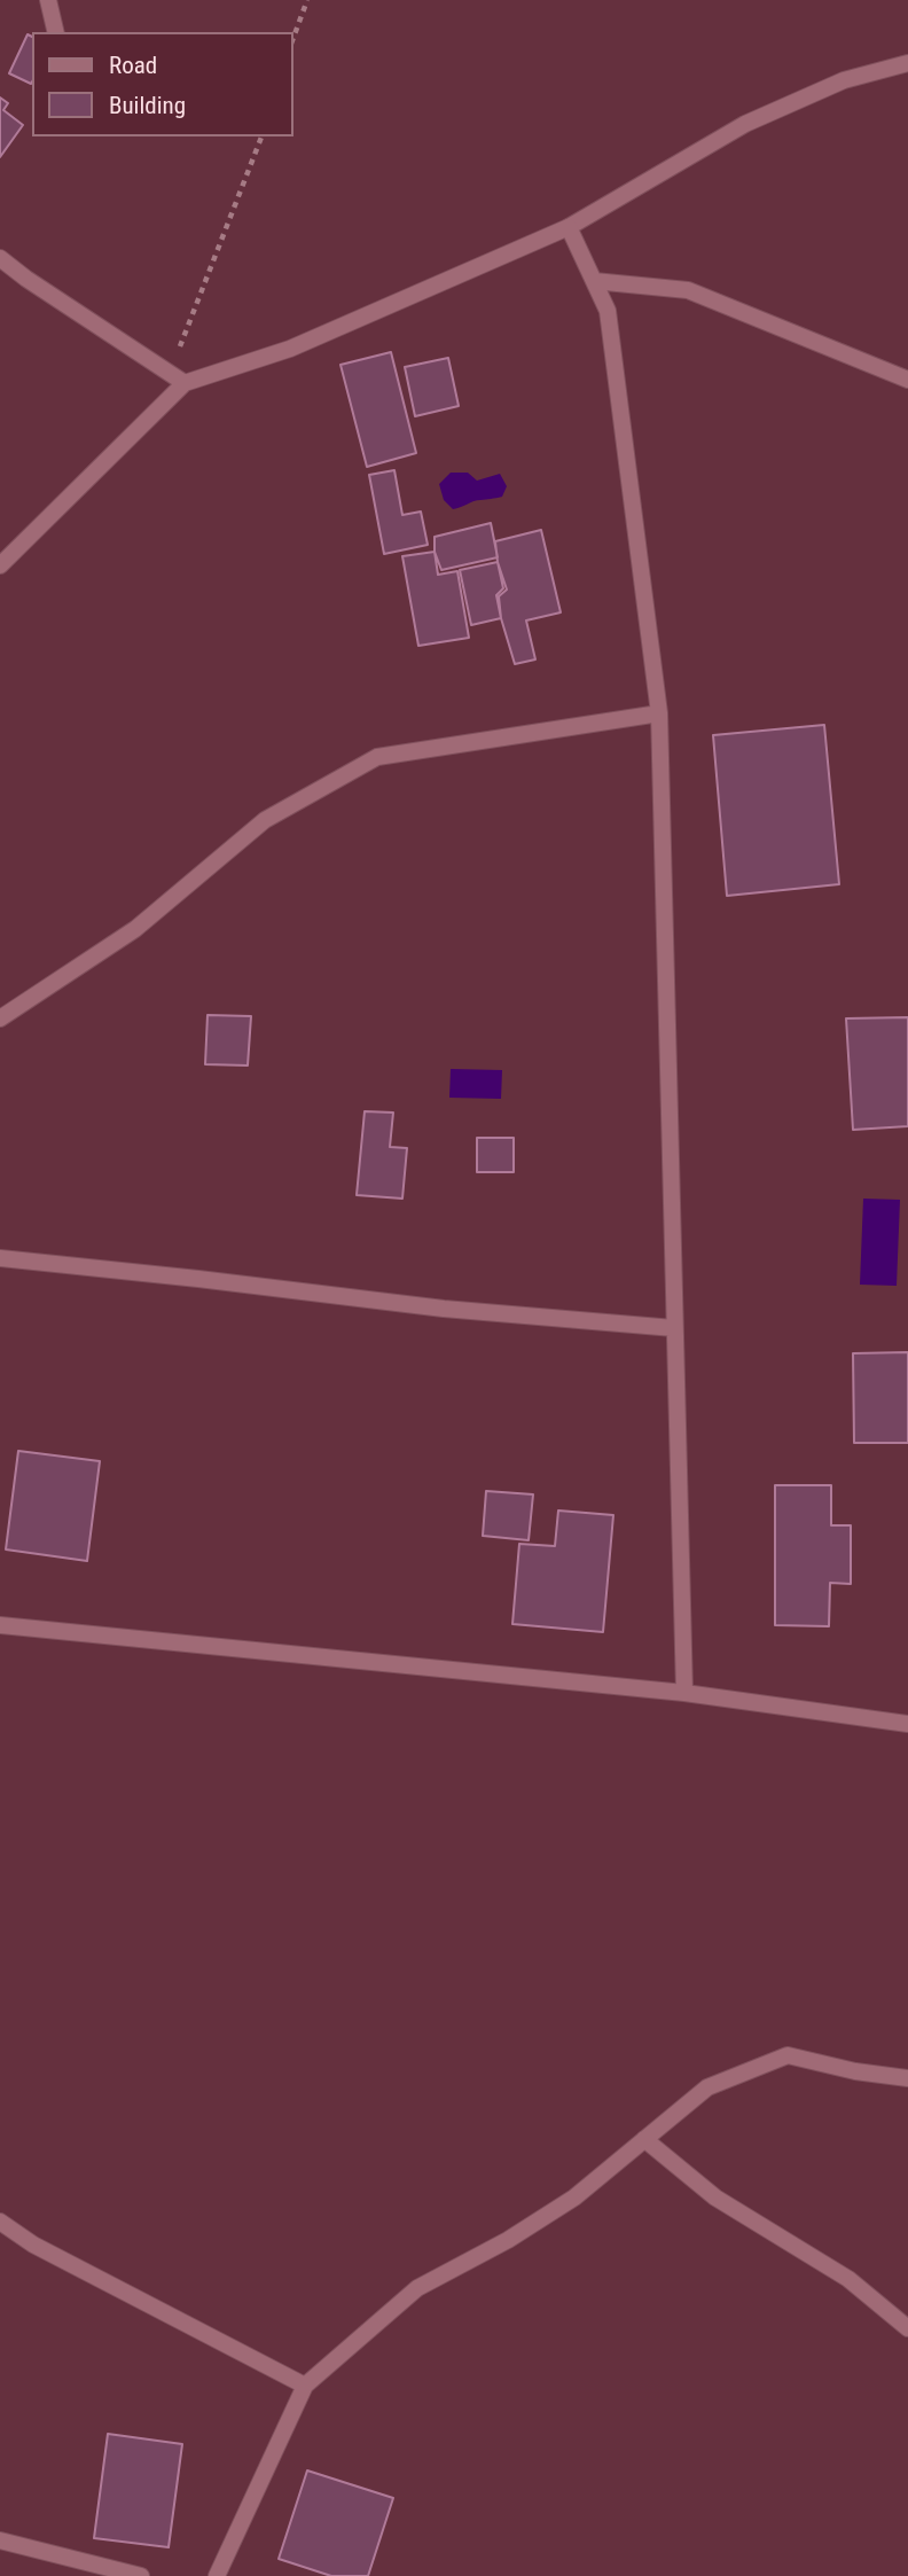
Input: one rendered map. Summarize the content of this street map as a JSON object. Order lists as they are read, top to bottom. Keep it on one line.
{"legend":["Road","Building"]}
